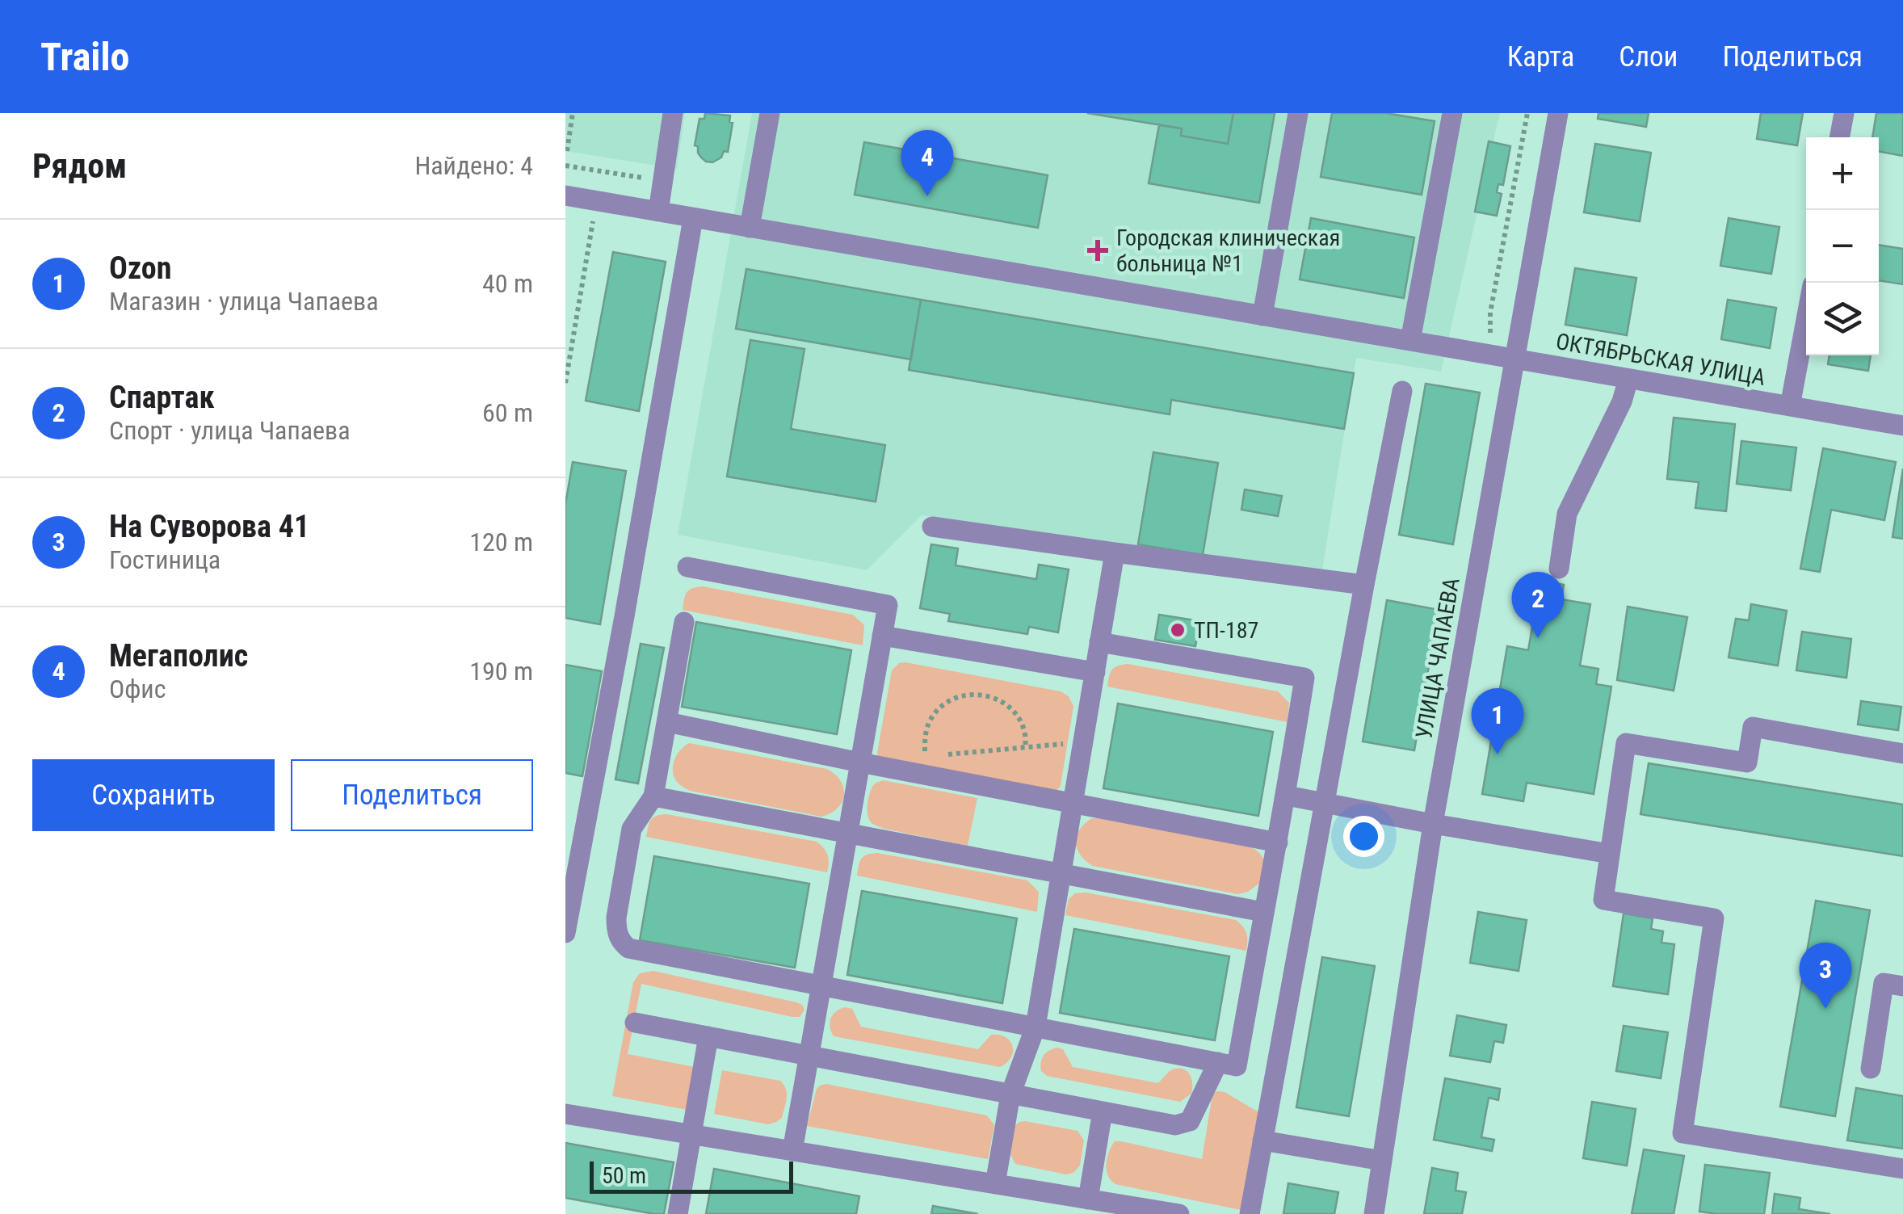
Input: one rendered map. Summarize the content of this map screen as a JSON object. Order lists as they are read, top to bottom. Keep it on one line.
{"streets":{"street":["ОКТЯБРЬСКАЯ УЛИЦА","УЛИЦА ЧАПАЕВА"]},"crossings":[["ОКТЯБРЬСКАЯ УЛИЦА","УЛИЦА ЧАПАЕВА"]],"places":{"health":["Городская клиническая больница №1"],"other":["ТП-187"]},"scale_bar":"50 m","page":{"header":"Trailo","nav":["Карта","Слои","Поделиться"],"heading":["Рядом","Найдено: 4"],"pins":["4","2","1","3"],"map_buttons":["+","−"],"list":[{"mark":"1","name":"Ozon","note":"Магазин · улица Чапаева","value":"40 m"},{"mark":"2","name":"Спартак","note":"Спорт · улица Чапаева","value":"60 m"},{"mark":"3","name":"На Суворова 41","note":"Гостиница","value":"120 m"},{"mark":"4","name":"Мегаполис","note":"Офис","value":"190 m"}],"buttons":["Сохранить","Поделиться"],"scale":"50 m"}}
